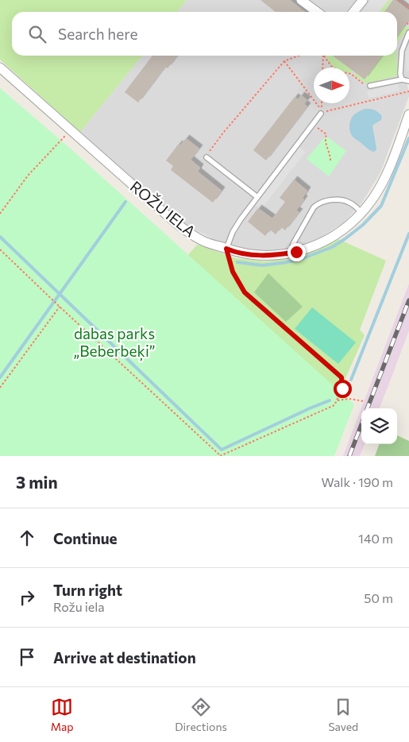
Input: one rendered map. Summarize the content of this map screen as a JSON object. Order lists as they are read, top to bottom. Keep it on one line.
{"streets":{"street":["ROŽU IELA"]},"parks":["dabas parks „Beberbeķi”"],"north":"right","page":{"search":"Search here","heading":["3 min","Walk · 190 m"],"list":[["Continue","140 m"],["Turn right","Rožu iela","50 m"],"Arrive at destination"],"nav":["Map","Directions","Saved"]}}
